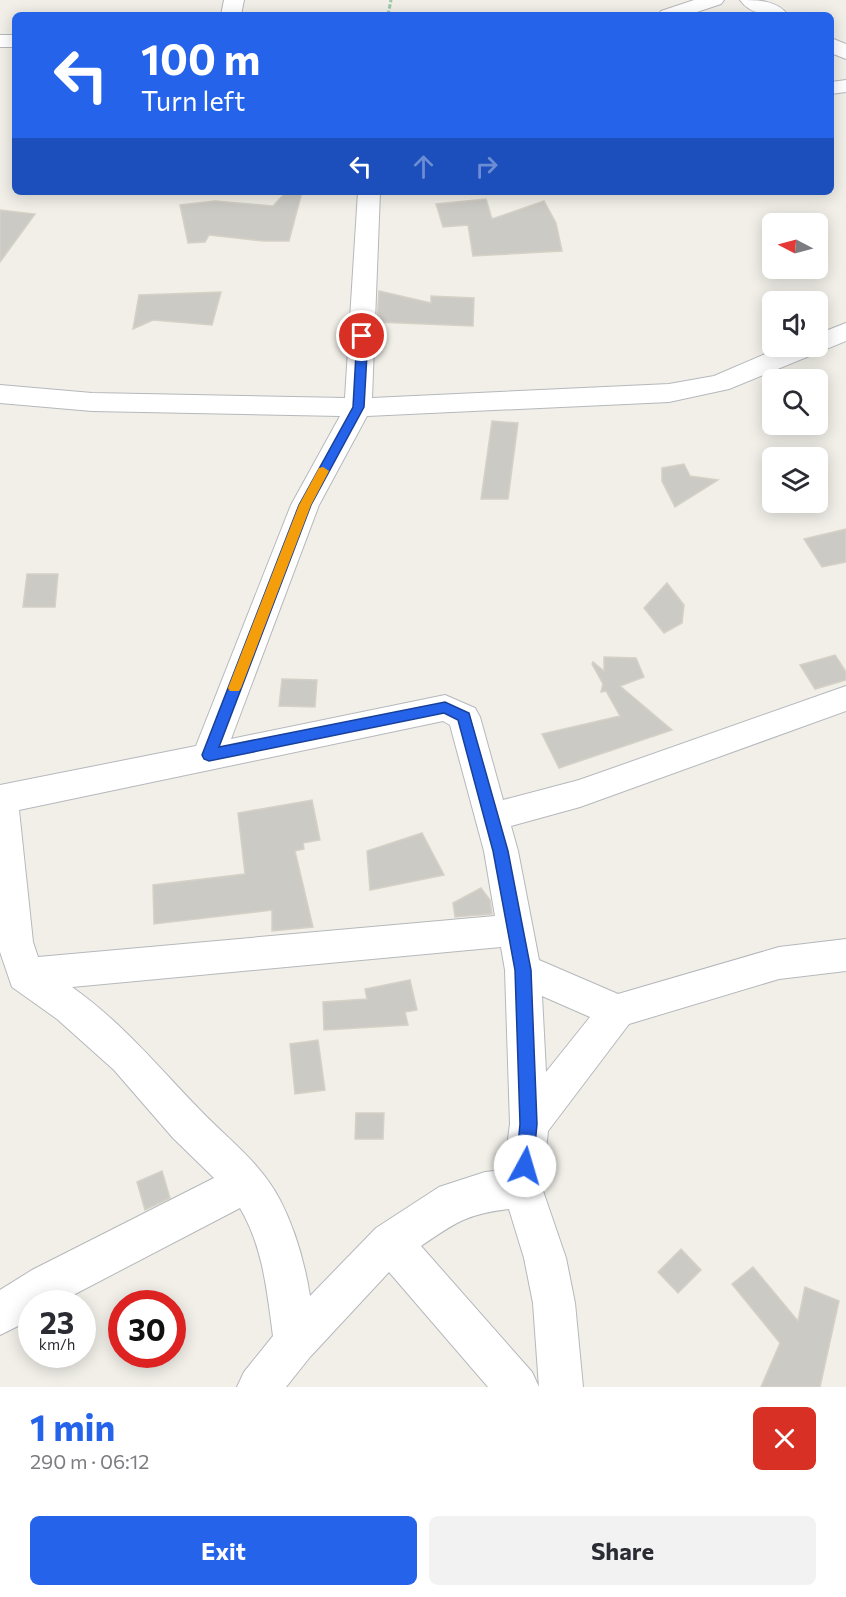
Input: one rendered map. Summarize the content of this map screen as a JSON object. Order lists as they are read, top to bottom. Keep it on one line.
{"north":"left","page":{"turn":["100 m","Turn left"],"speed":"23 km/h","limit":"30","heading":["1 min","290 m · 06:12"],"buttons":["Exit","Share"]}}
